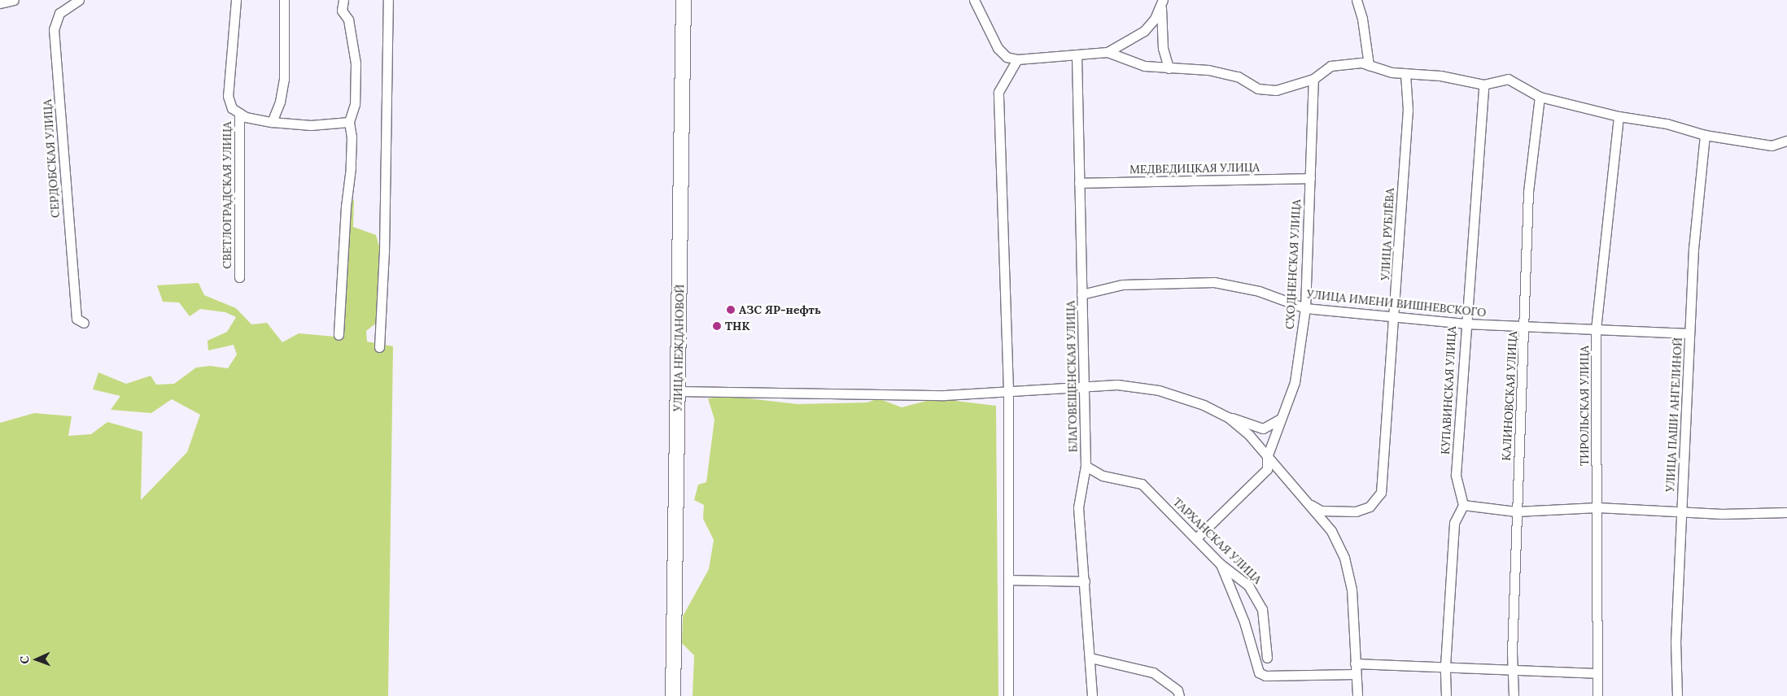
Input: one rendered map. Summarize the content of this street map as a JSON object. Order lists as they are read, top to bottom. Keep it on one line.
{"streets":{"highway":["УЛИЦА НЕЖДАНОВОЙ"],"street":["СЕРДОБСКАЯ УЛИЦА","МЕДВЕДИЦКАЯ УЛИЦА","СВЕТЛОГРАДСКАЯ УЛИЦА","УЛИЦА РУБЛЁВА","СХОДНЕНСКАЯ УЛИЦА","УЛИЦА ИМЕНИ ВИШНЕВСКОГО","БЛАГОВЕЩЕНСКАЯ УЛИЦА","КУПАВИНСКАЯ УЛИЦА","КАЛИНОВСКАЯ УЛИЦА","ТИРОЛЬСКАЯ УЛИЦА","УЛИЦА ПАШИ АНГЕЛИНОЙ","ТАРХАНСКАЯ УЛИЦА"]},"crossings":[["МЕДВЕДИЦКАЯ УЛИЦА","СХОДНЕНСКАЯ УЛИЦА"],["МЕДВЕДИЦКАЯ УЛИЦА","БЛАГОВЕЩЕНСКАЯ УЛИЦА"],["УЛИЦА РУБЛЁВА","УЛИЦА ИМЕНИ ВИШНЕВСКОГО"],["СХОДНЕНСКАЯ УЛИЦА","УЛИЦА ИМЕНИ ВИШНЕВСКОГО"],["СХОДНЕНСКАЯ УЛИЦА","ТАРХАНСКАЯ УЛИЦА"],["УЛИЦА ИМЕНИ ВИШНЕВСКОГО","БЛАГОВЕЩЕНСКАЯ УЛИЦА"],["УЛИЦА ИМЕНИ ВИШНЕВСКОГО","КУПАВИНСКАЯ УЛИЦА"],["УЛИЦА ИМЕНИ ВИШНЕВСКОГО","КАЛИНОВСКАЯ УЛИЦА"],["УЛИЦА ИМЕНИ ВИШНЕВСКОГО","ТИРОЛЬСКАЯ УЛИЦА"],["УЛИЦА ИМЕНИ ВИШНЕВСКОГО","УЛИЦА ПАШИ АНГЕЛИНОЙ"],["БЛАГОВЕЩЕНСКАЯ УЛИЦА","ТАРХАНСКАЯ УЛИЦА"]],"places":["АЗС ЯР-нефть","ТНК"],"north":"left"}
